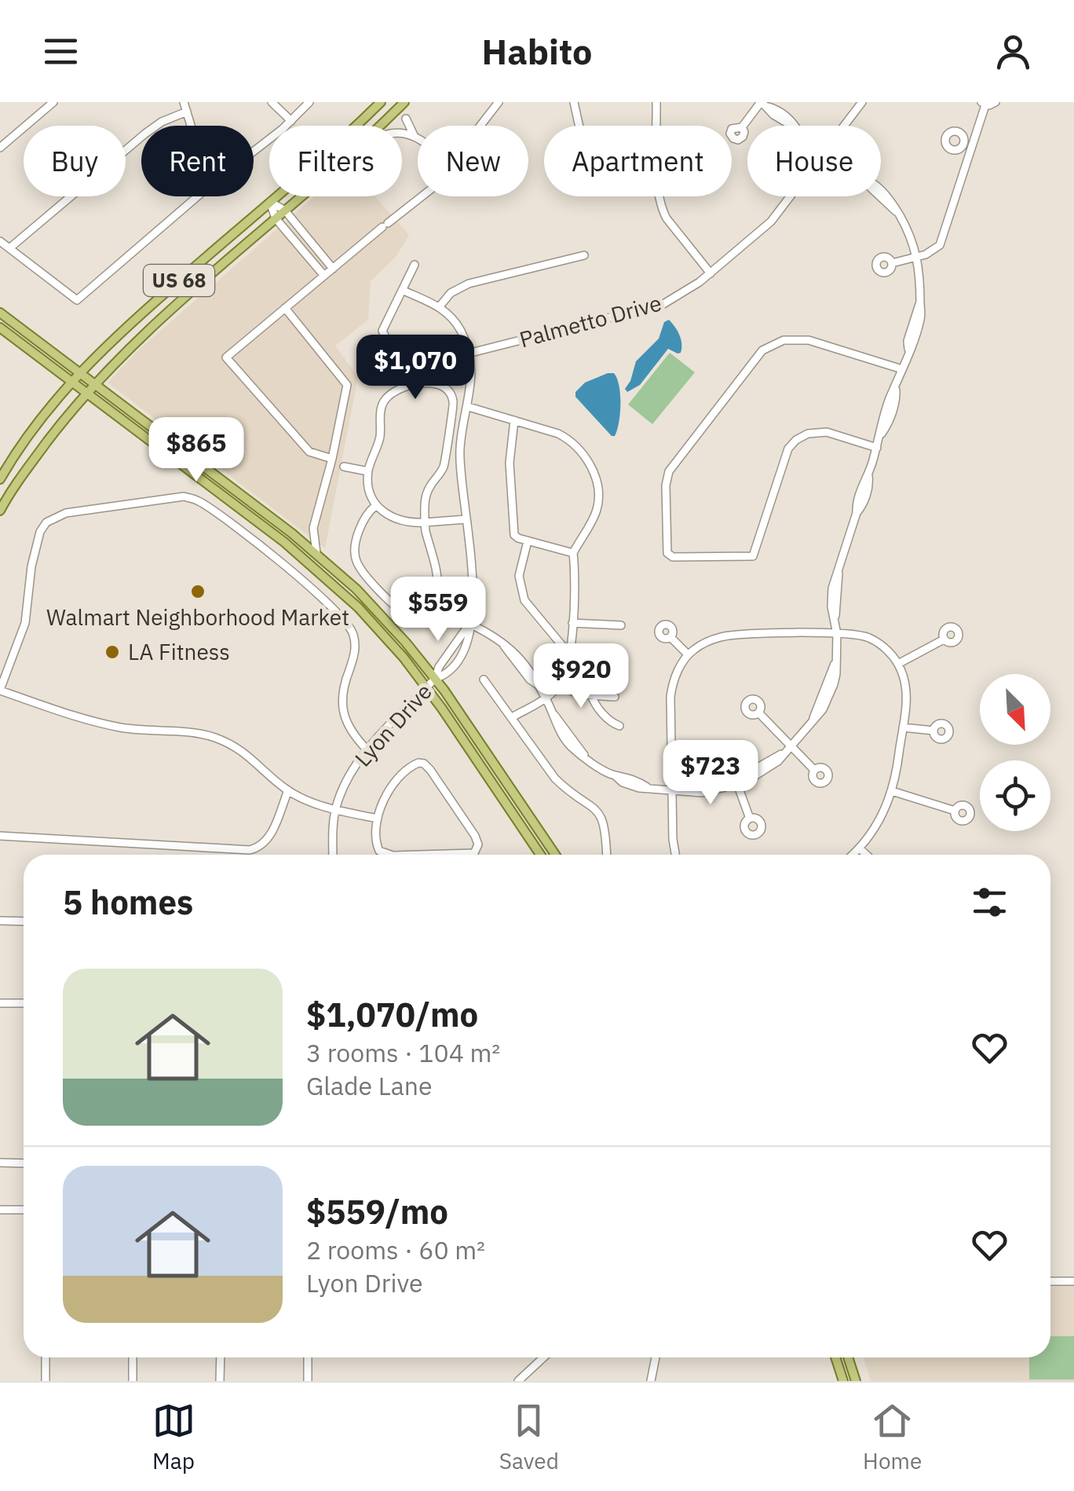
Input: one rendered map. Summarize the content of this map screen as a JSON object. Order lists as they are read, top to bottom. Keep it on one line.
{"streets":{"main road":["US 68"],"street":["Palmetto Drive","Lyon Drive"]},"places":["Walmart Neighborhood Market","LA Fitness"],"north":"bottom right","page":{"header":"Habito","chip":["Buy","Rent","Filters","New","Apartment","House"],"price":["$1,070","$865","$559","$920","$723"],"heading":"5 homes","list":[{"name":"$1,070/mo","note":"3 rooms · 104 m² · Glade Lane"},{"name":"$559/mo","note":"2 rooms · 60 m² · Lyon Drive"}],"tabs":["Map","Saved","Home"]}}
